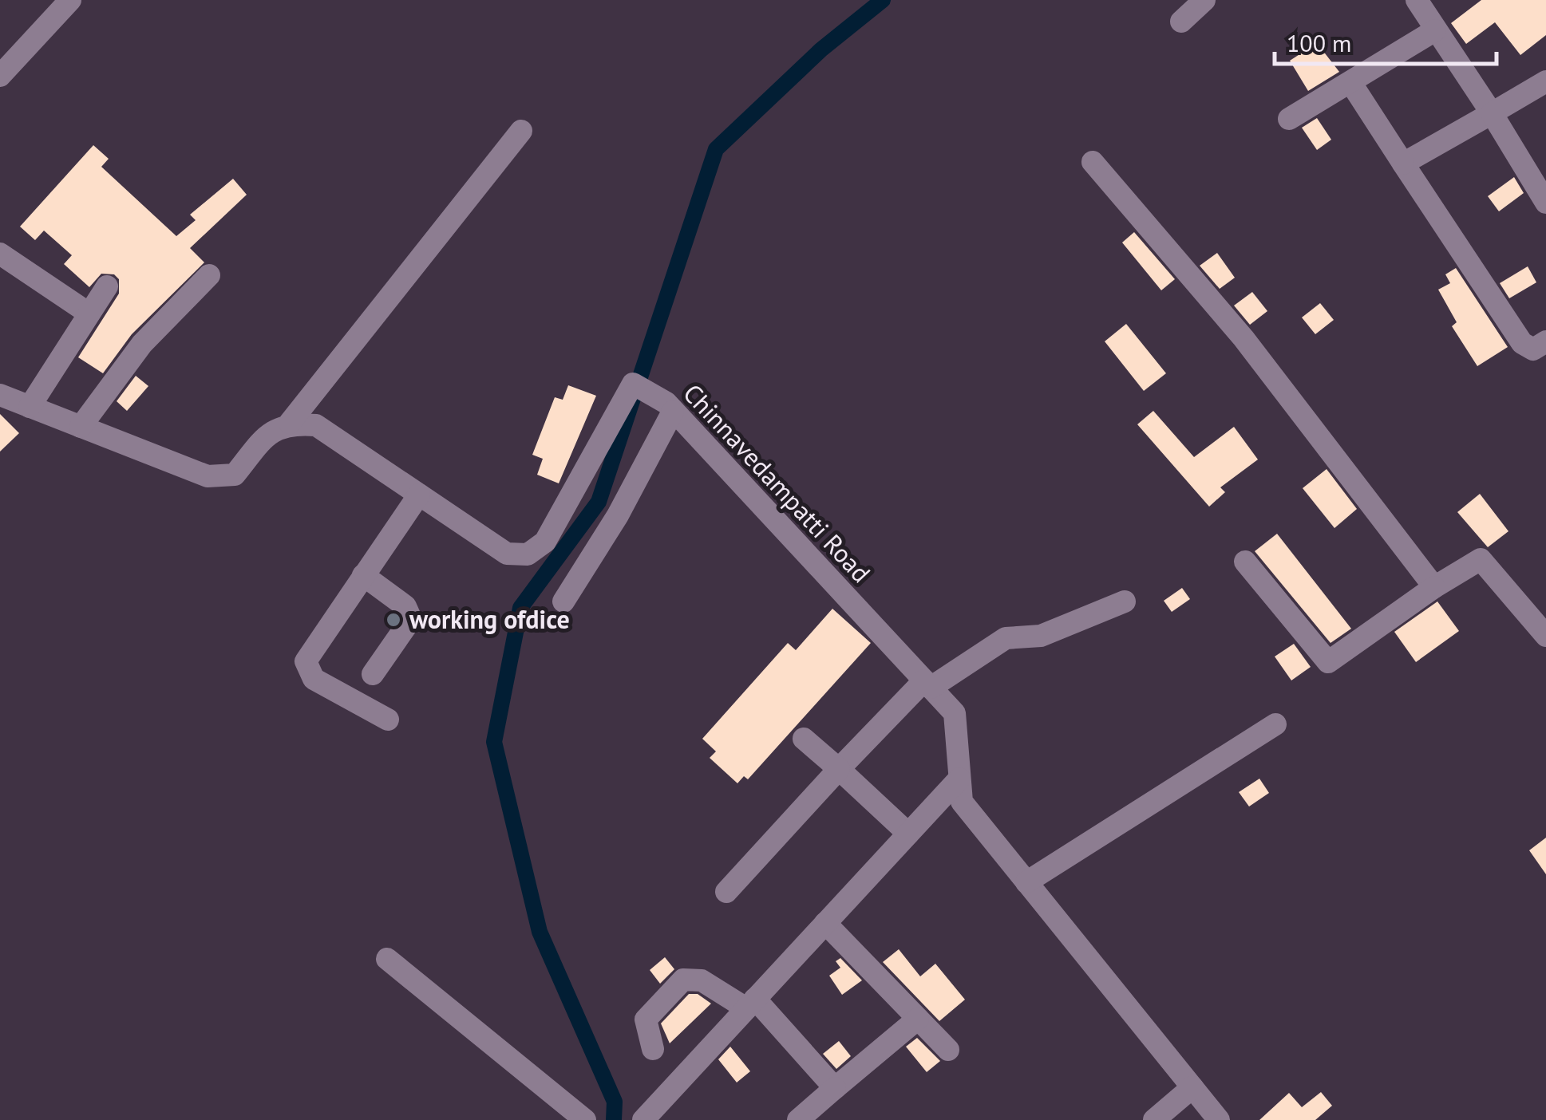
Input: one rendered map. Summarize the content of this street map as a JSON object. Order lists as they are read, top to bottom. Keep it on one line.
{"streets":{"street":["Chinnavedampatti Road"]},"places":["working ofdice"],"scale_bar":"100 m"}
